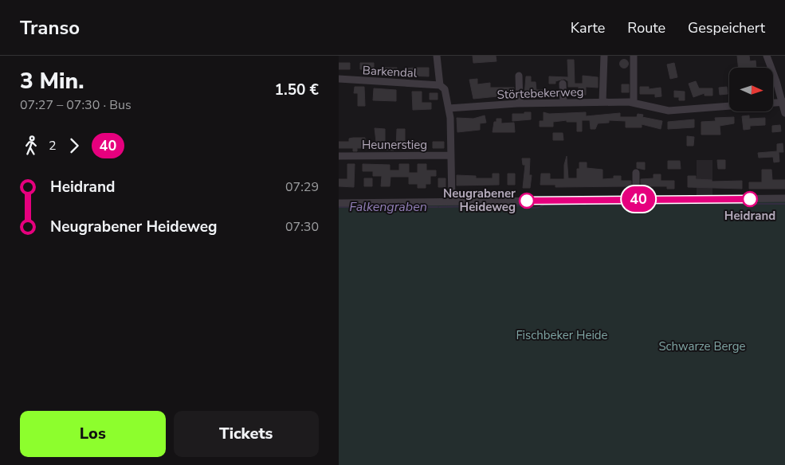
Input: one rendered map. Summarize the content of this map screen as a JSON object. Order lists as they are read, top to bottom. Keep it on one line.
{"streets":{"street":["Barkendal","Störtebekerweg","Heunerstieg"]},"water":["Falkengraben"],"parks":["Fischbeker Heide","Schwarze Berge"],"places":["Heidrand","Neugrabener Heideweg"],"lines":["bus line 40"],"north":"right","page":{"header":"Transo","nav":["Karte","Route","Gespeichert"],"heading":["3 Min.","07:27 – 07:30 · Bus","1.50 €"],"on_map":"40","legs":["2","40"],"list":[{"name":"Heidrand","value":"07:29"},{"name":"Neugrabener Heideweg","value":"07:30"}],"buttons":["Los","Tickets"]}}
